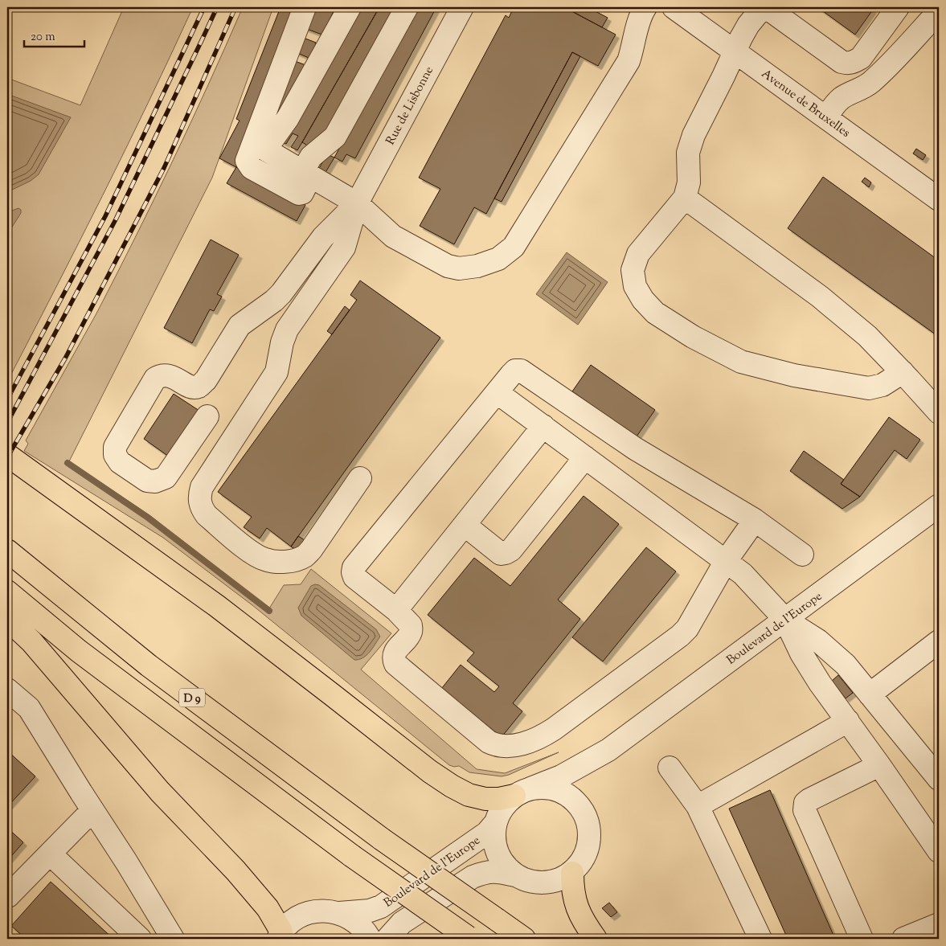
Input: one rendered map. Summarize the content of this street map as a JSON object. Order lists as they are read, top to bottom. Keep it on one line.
{"streets":{"highway":["D 9"],"street":["Avenue de Bruxelles","Rue de Lisbonne","Boulevard de l'Europe"]},"scale_bar":"20 m"}
